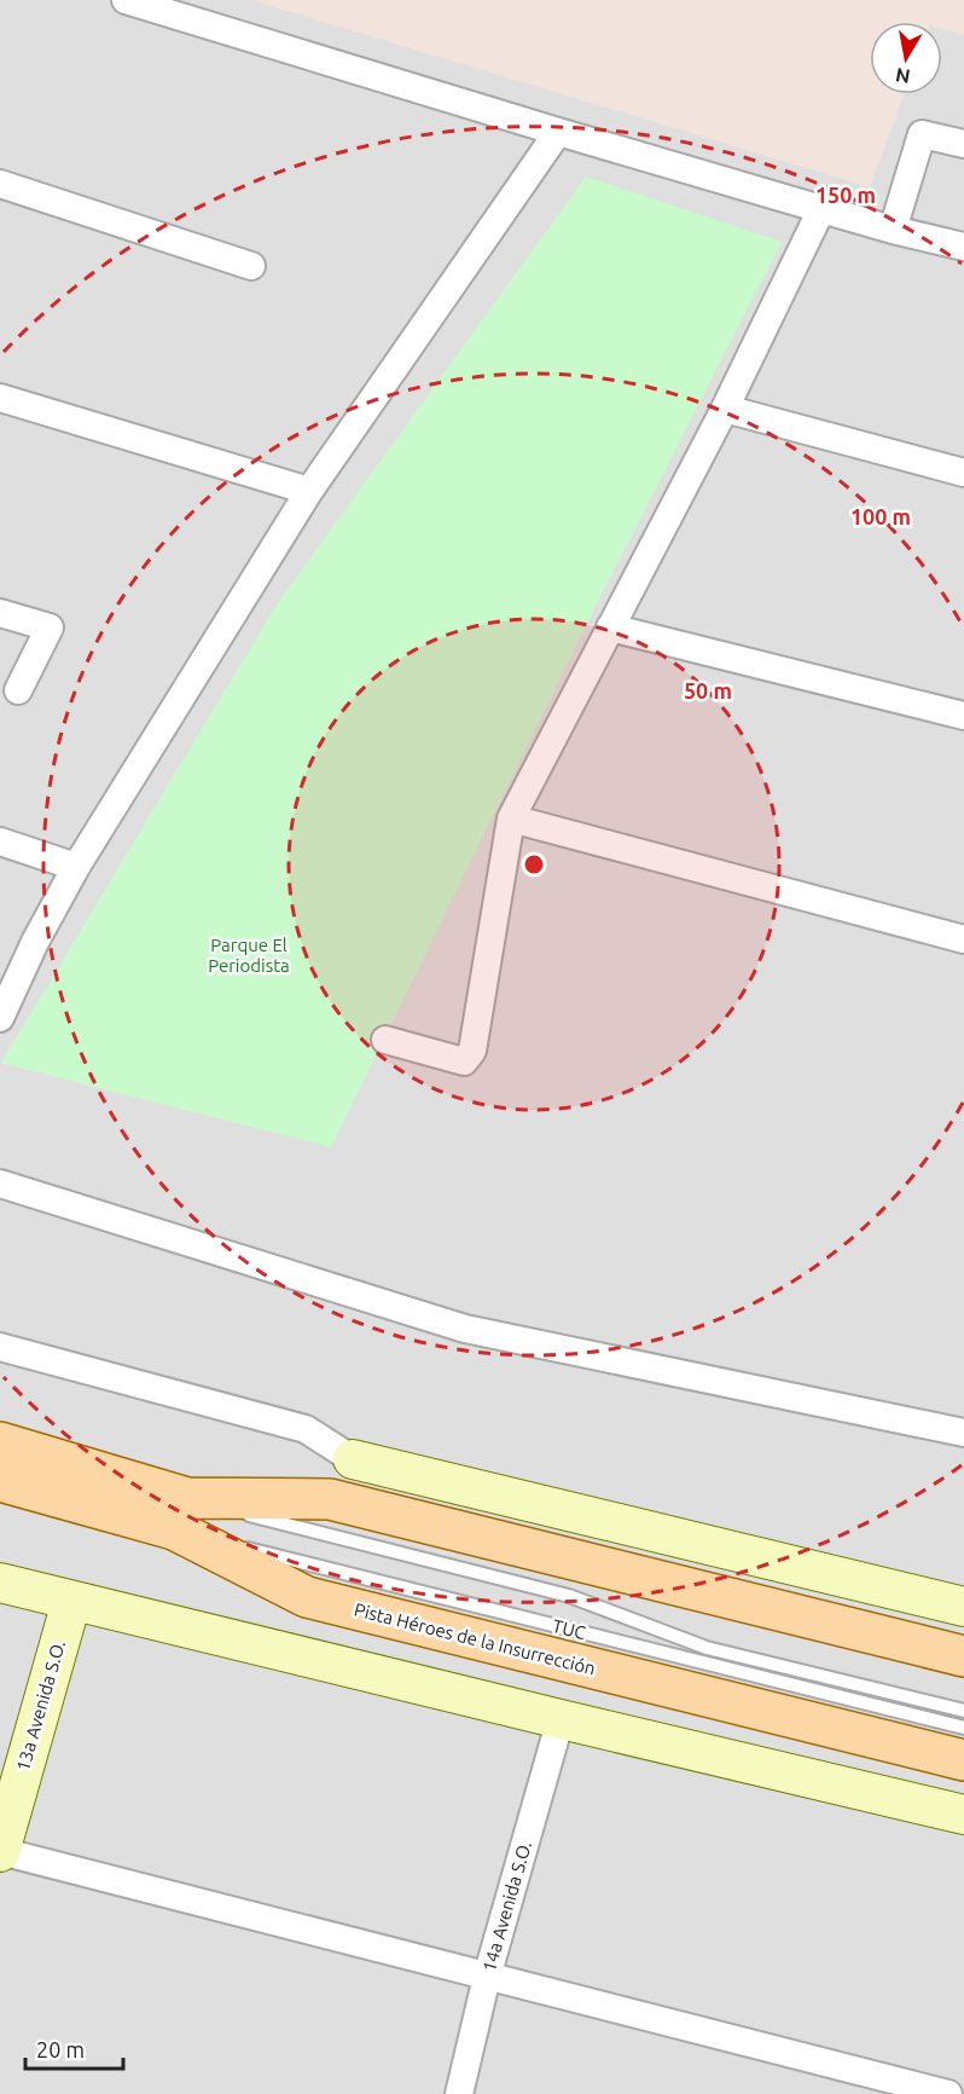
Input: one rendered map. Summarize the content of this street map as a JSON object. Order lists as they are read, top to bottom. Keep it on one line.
{"streets":{"main road":["Pista Héroes de la Insurrección"],"street":["13a Avenida S.O.","14a Avenida S.O."],"lane":["TUC"]},"crossings":[["TUC","Pista Héroes de la Insurrección"]],"parks":["Parque El Periodista"],"scale_bar":"20 m","north":"bottom","rings":["150 m","100 m","50 m"]}
